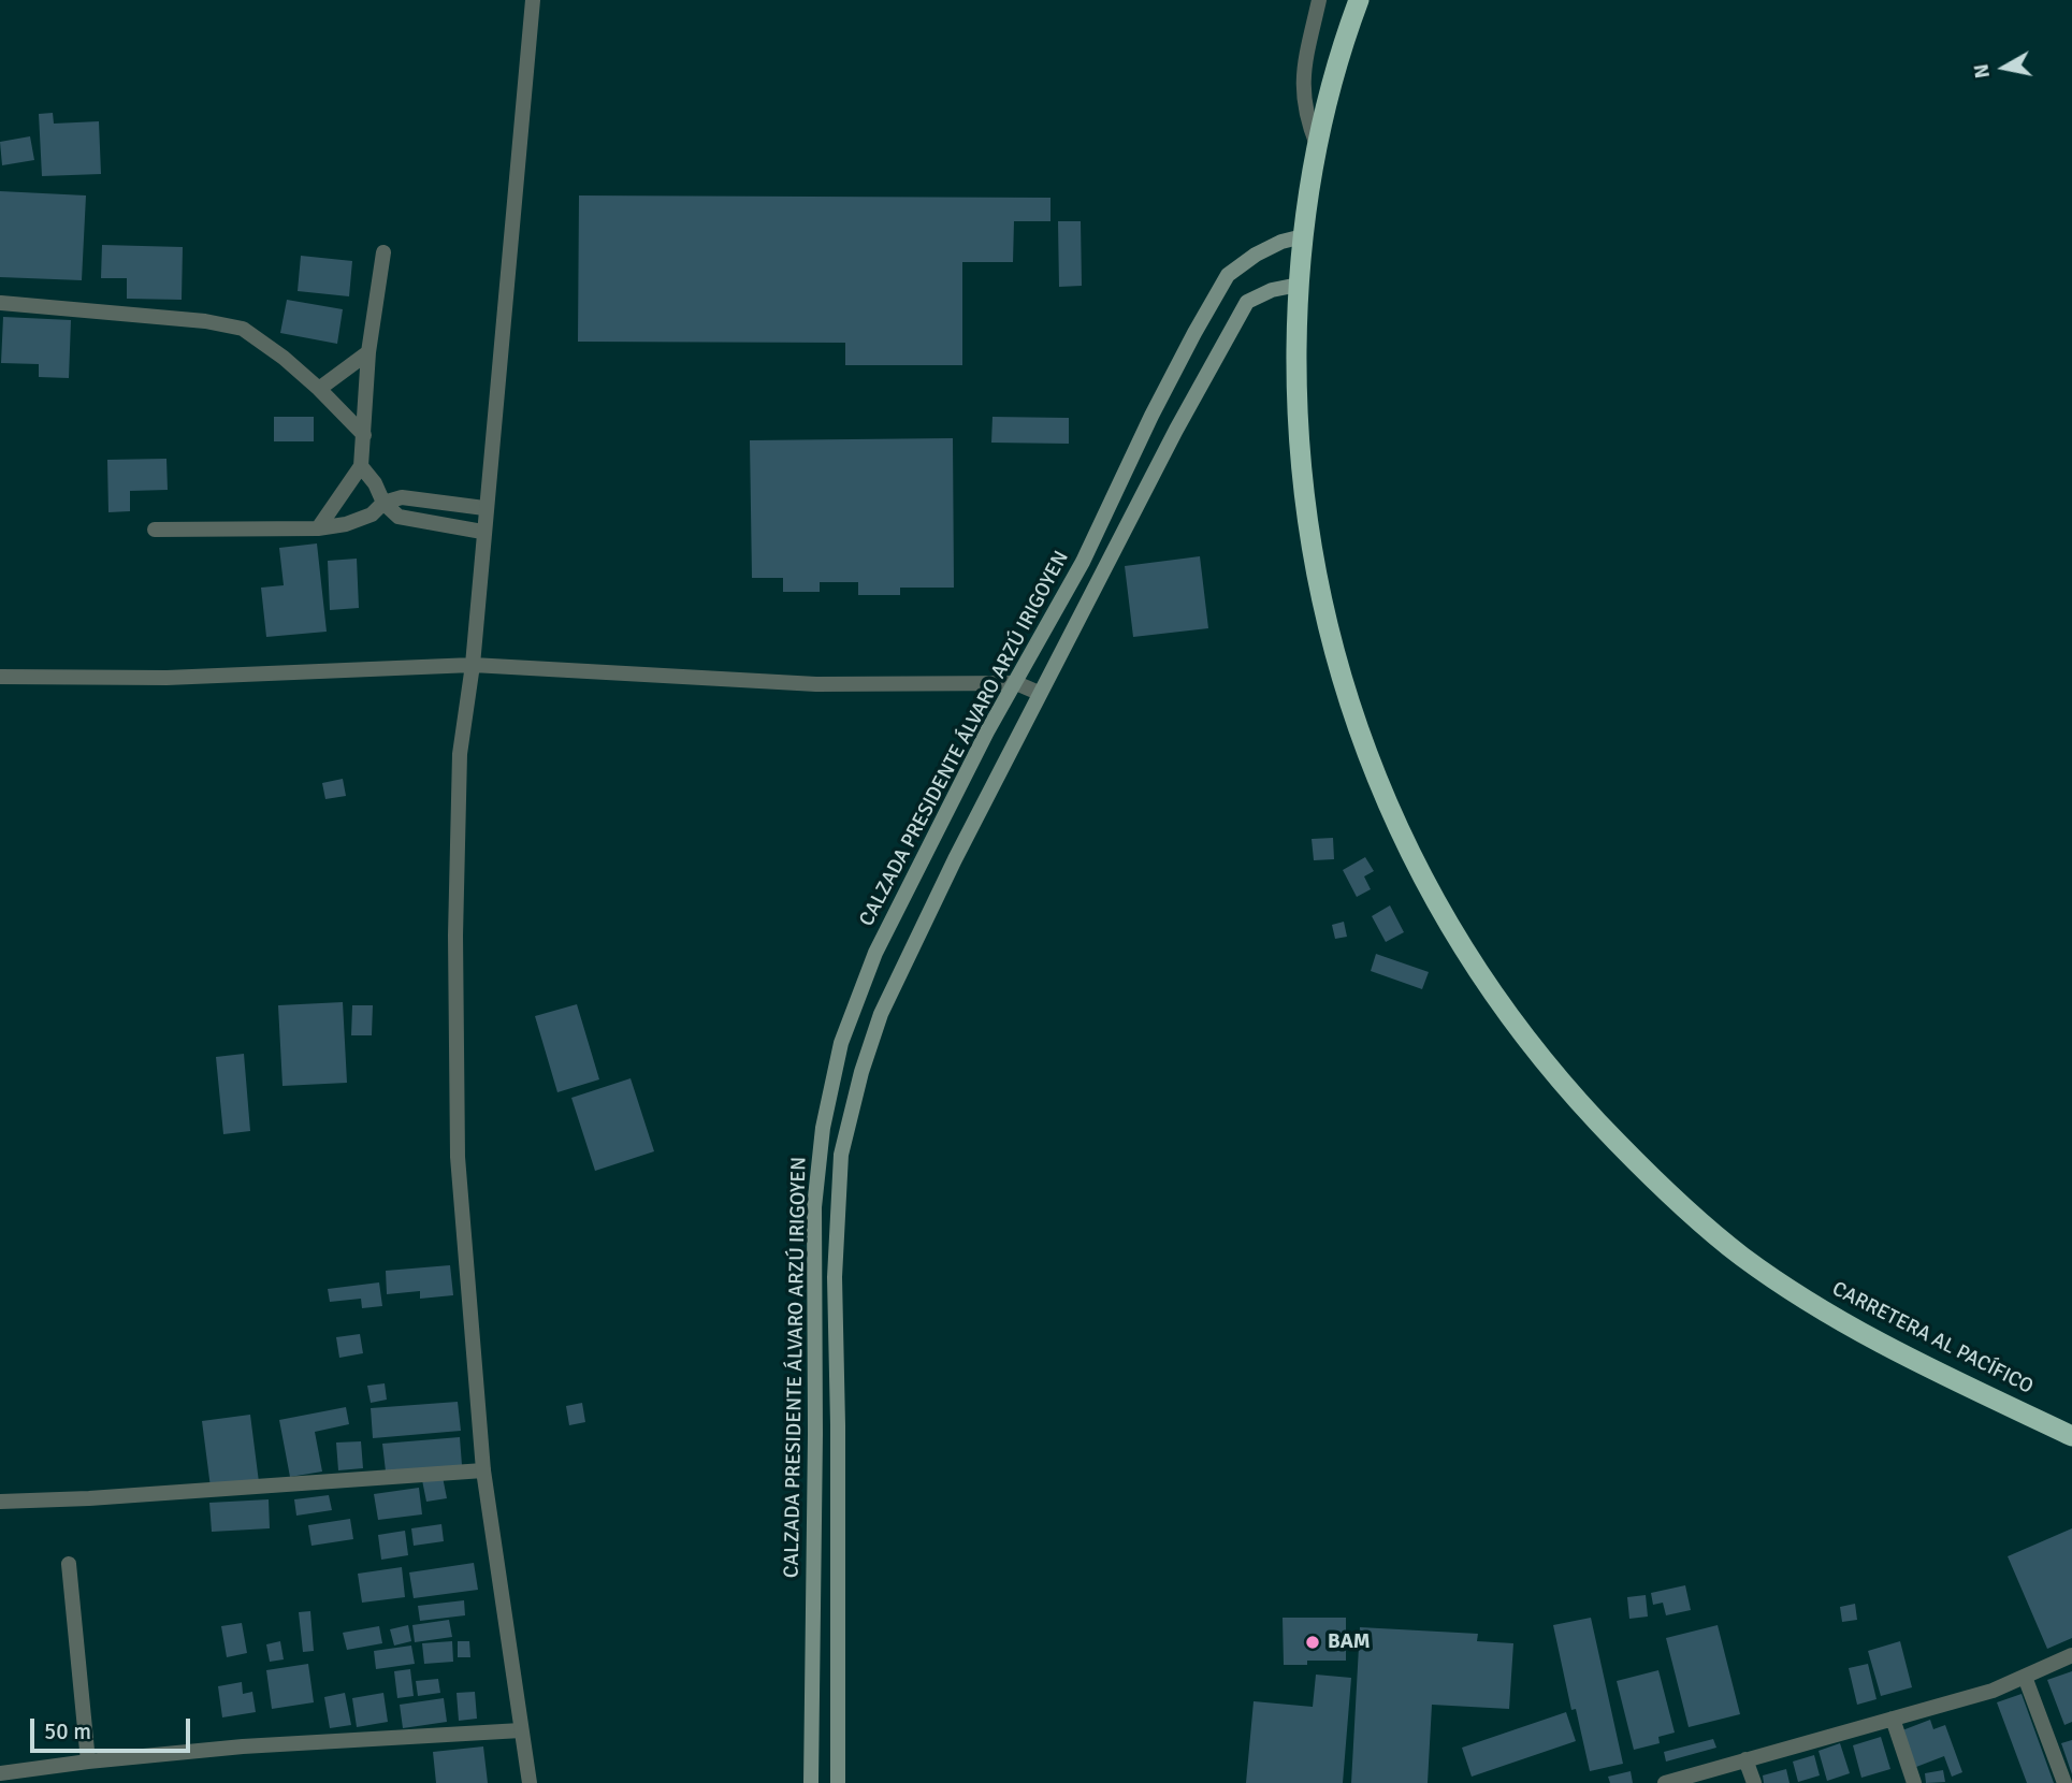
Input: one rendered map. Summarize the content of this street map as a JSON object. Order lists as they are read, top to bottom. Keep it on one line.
{"streets":{"highway":["CARRETERA AL PACÍFICO"],"main road":["CALZADA PRESIDENTE ÁLVARO ARZÚ IRIGOYEN"]},"crossings":[["CALZADA PRESIDENTE ÁLVARO ARZÚ IRIGOYEN","CARRETERA AL PACÍFICO"]],"places":["BAM"],"scale_bar":"50 m","north":"left"}
